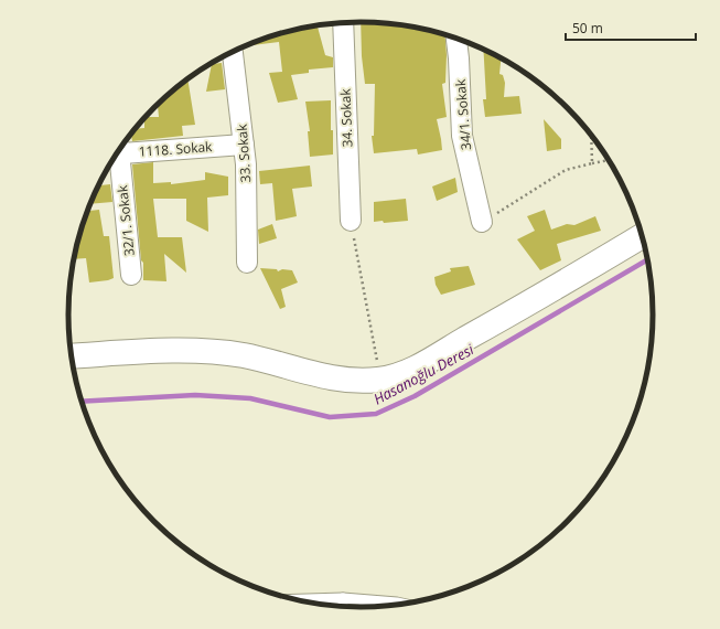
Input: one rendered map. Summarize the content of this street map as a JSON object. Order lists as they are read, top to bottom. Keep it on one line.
{"streets":{"street":["34/1. Sokak","34. Sokak","1118. Sokak","33. Sokak","32/1. Sokak"]},"crossings":[["1118. Sokak","33. Sokak"]],"water":["Hasanoğlu Deresi"],"scale_bar":"50 m"}
